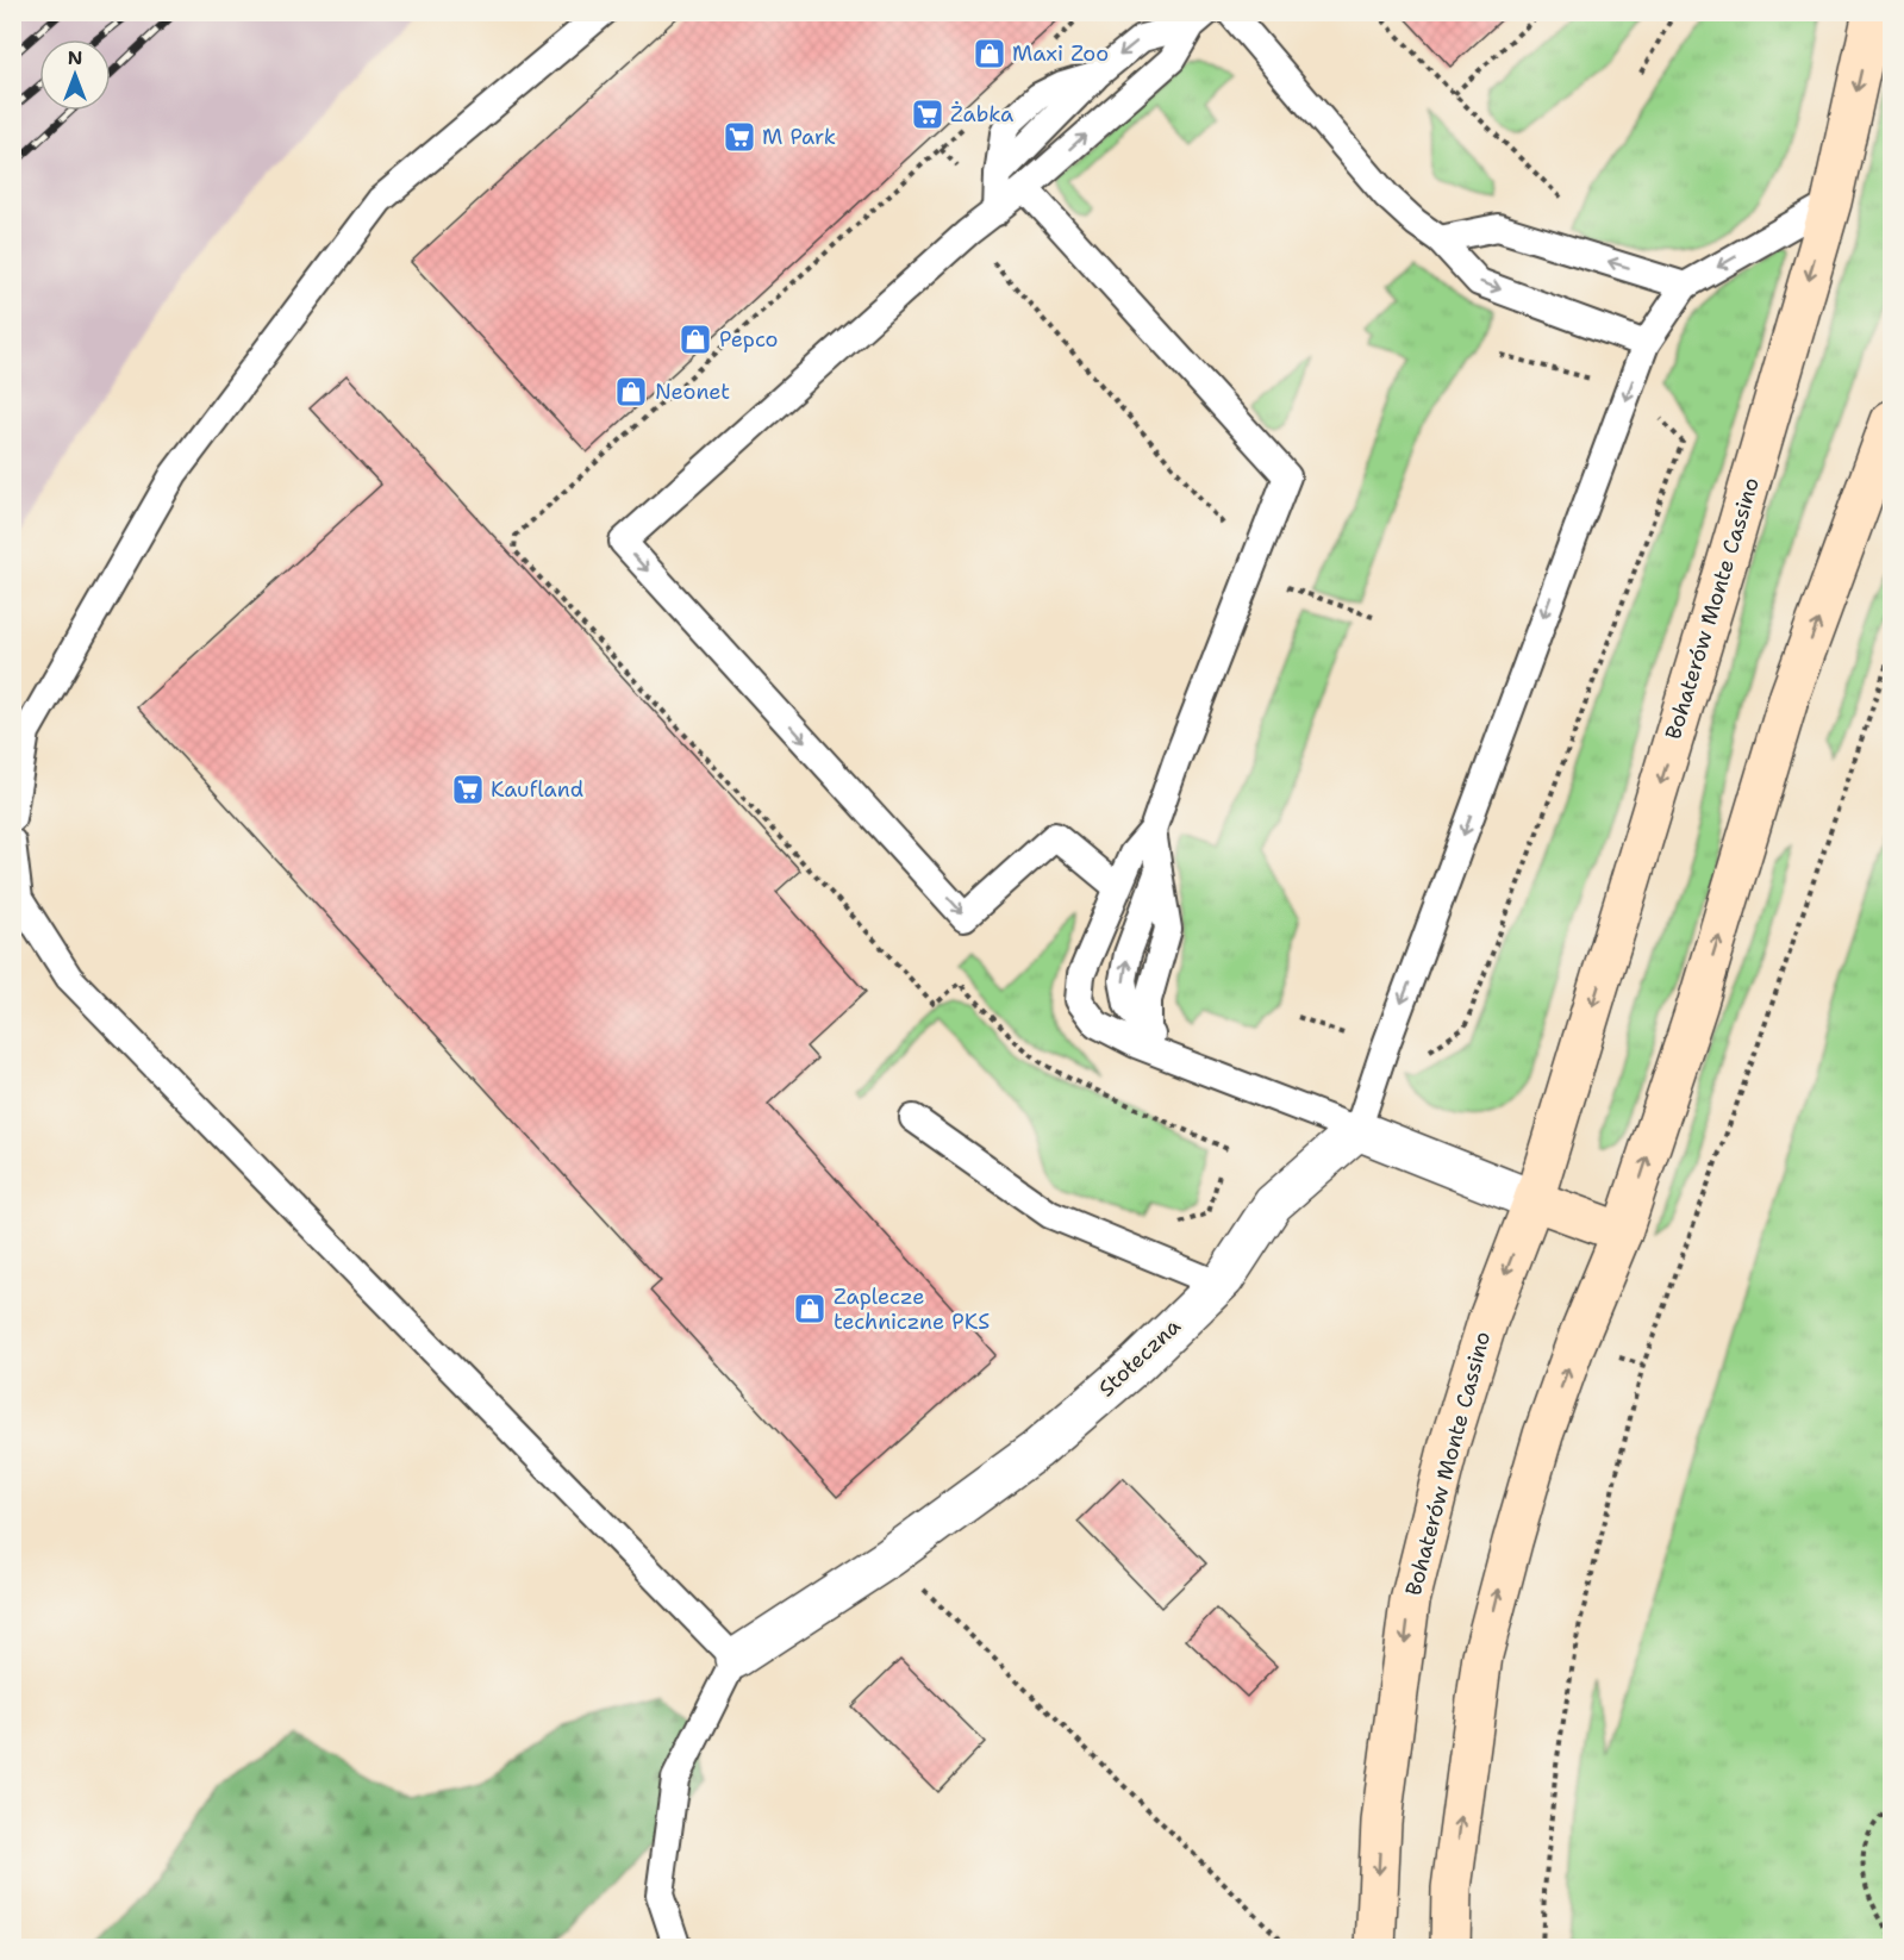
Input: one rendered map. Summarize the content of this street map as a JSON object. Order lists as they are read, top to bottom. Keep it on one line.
{"streets":{"street":["Bohaterów Monte Cassino","Stołeczna"]},"places":{"shop":["Maxi Zoo","Pepco","Neonet","Zaplecze techniczne PKS"],"supermarket":["Żabka","M Park","Kaufland"]},"north":"top"}
